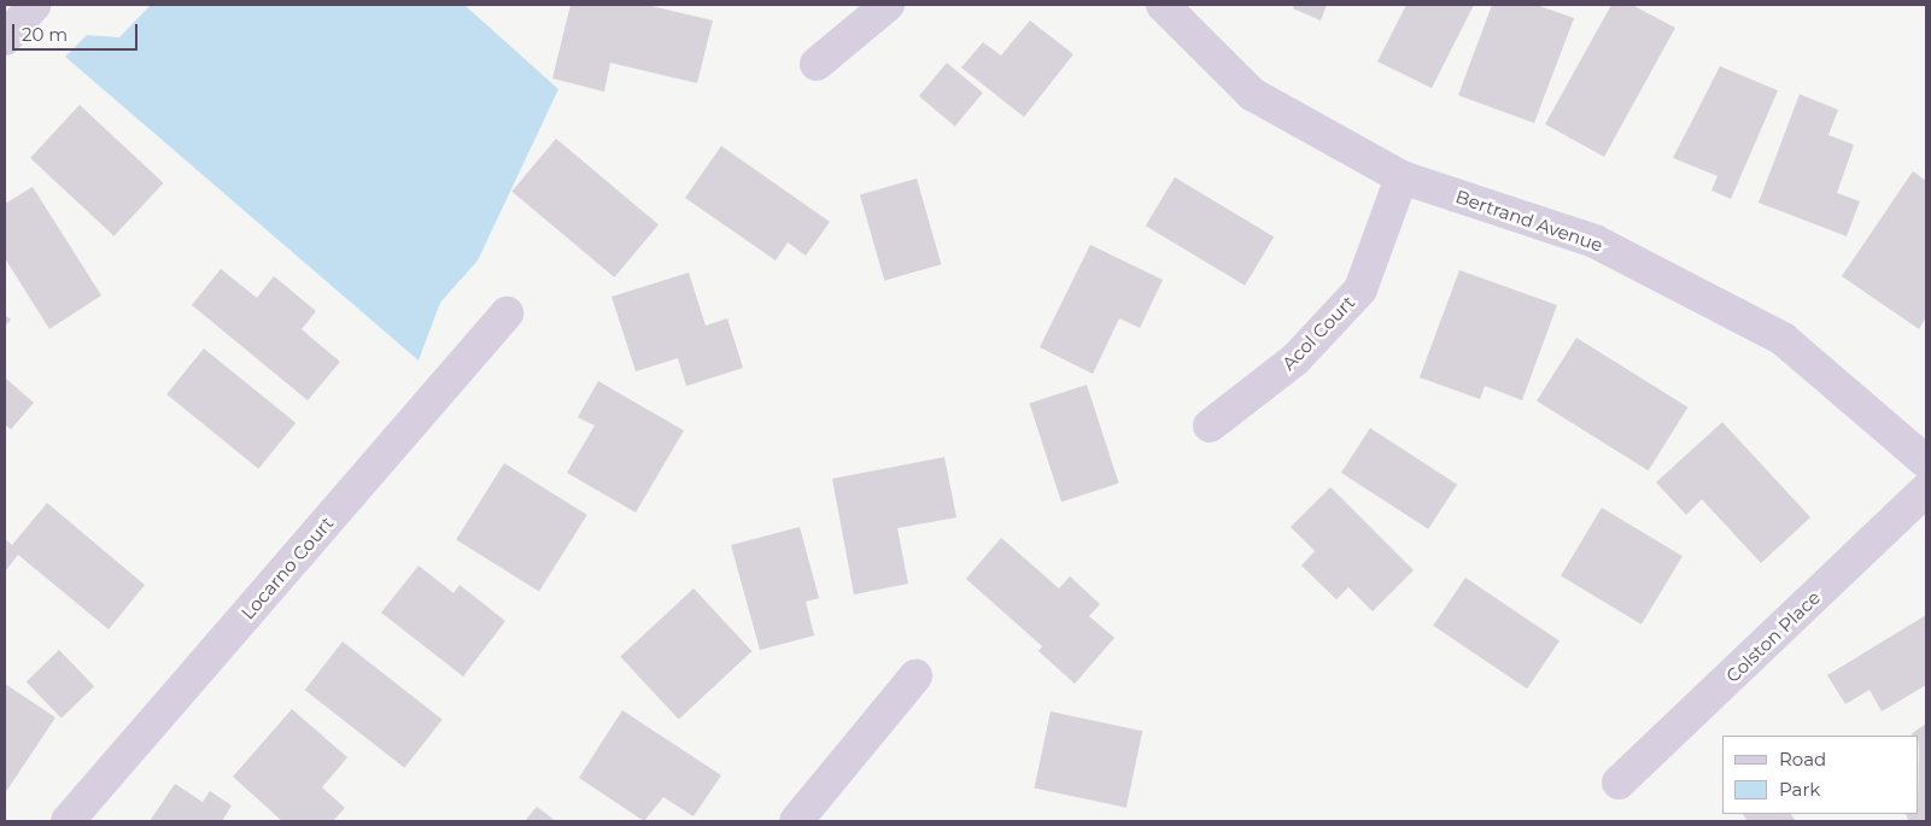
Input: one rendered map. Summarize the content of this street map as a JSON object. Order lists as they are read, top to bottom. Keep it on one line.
{"streets":{"street":["Bertrand Avenue","Acol Court","Locarno Court","Colston Place"]},"crossings":[["Bertrand Avenue","Acol Court"]],"legend":["Road","Park"],"scale_bar":"20 m"}
